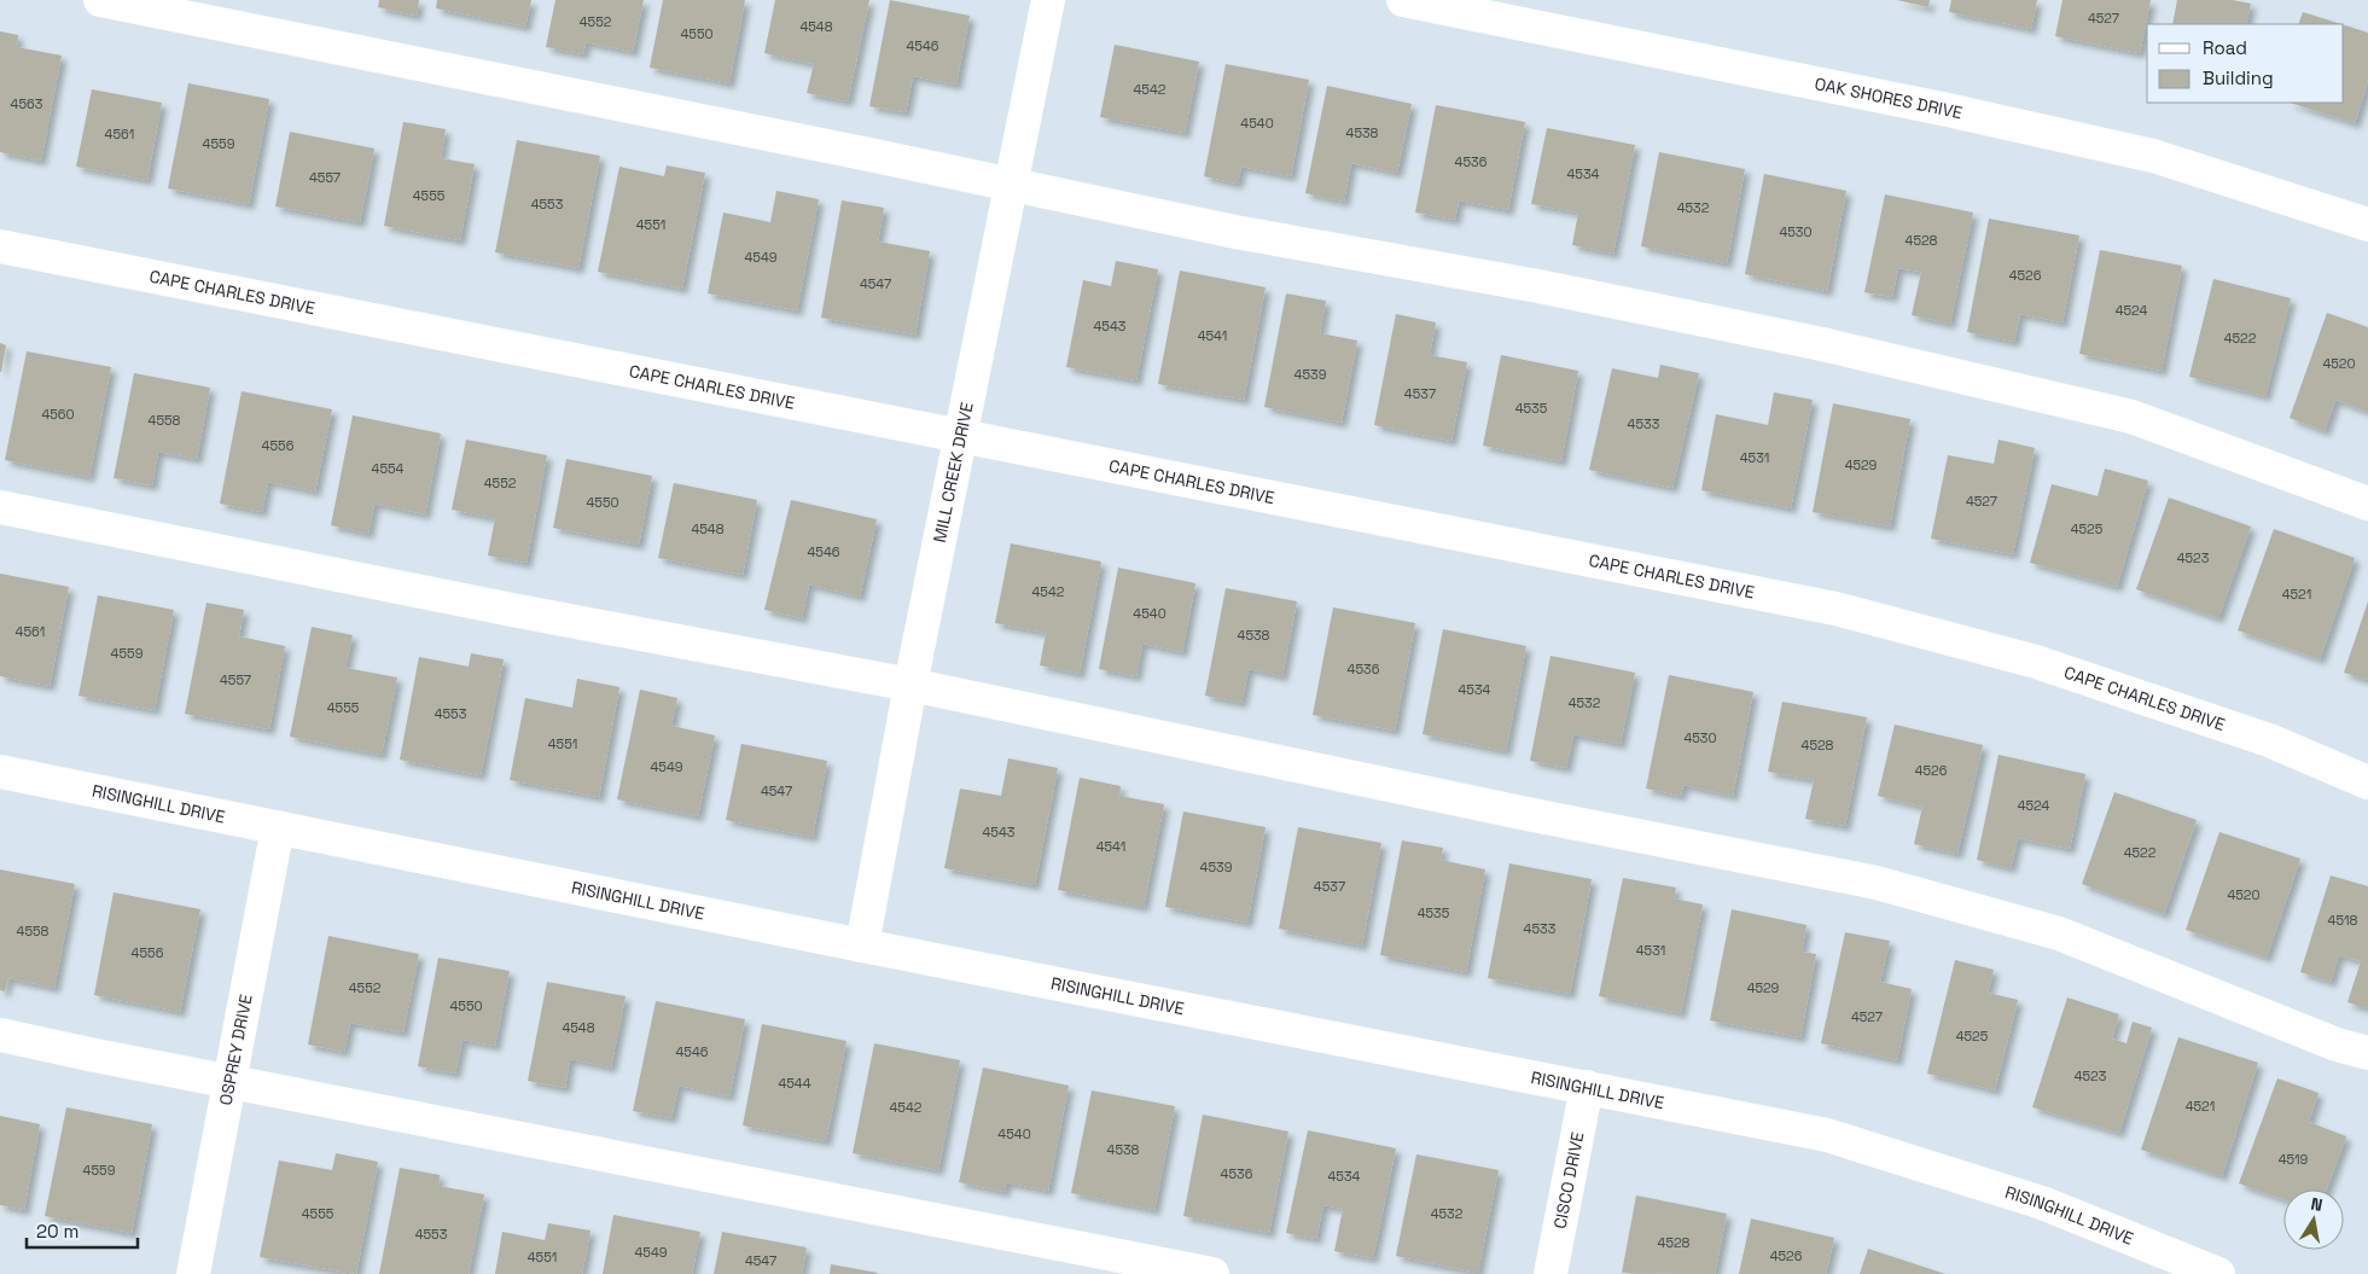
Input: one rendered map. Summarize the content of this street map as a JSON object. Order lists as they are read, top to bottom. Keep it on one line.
{"streets":{"street":["OAK SHORES DRIVE","CAPE CHARLES DRIVE","MILL CREEK DRIVE","RISINGHILL DRIVE","OSPREY DRIVE","CISCO DRIVE"]},"crossings":[["CAPE CHARLES DRIVE","MILL CREEK DRIVE"],["MILL CREEK DRIVE","RISINGHILL DRIVE"],["RISINGHILL DRIVE","OSPREY DRIVE"],["RISINGHILL DRIVE","CISCO DRIVE"]],"house_numbers":["4527","4552","4548","4550","4546","4542","4563","4540","4538","4561","4559","4536","4534","4557","4555","4553","4532","4551","4530","4528","4549","4526","4547","4524","4543","4541","4522","4520","4539","4537","4535","4560","4558","4533","4556","4531","4529","4554","4552","4527","4550","4548","4525","4546","4523","4542","4521","4540","4561","4538","4559","4536","4557","4534","4532","4555","4553","4530","4551","4528","4549","4526","4547","4524","4543","4541","4522","4539","4537","4520","4535","4518","4533","4558","4531","4556","4552","4529","4550","4527","4548","4525","4546","4523","4544","4521","4542","4540","4538","4519","4559","4536","4534","4555","4532","4553","4528","4549","4526","4551","4547"],"legend":["Road","Building"],"scale_bar":"20 m","north":"top"}
